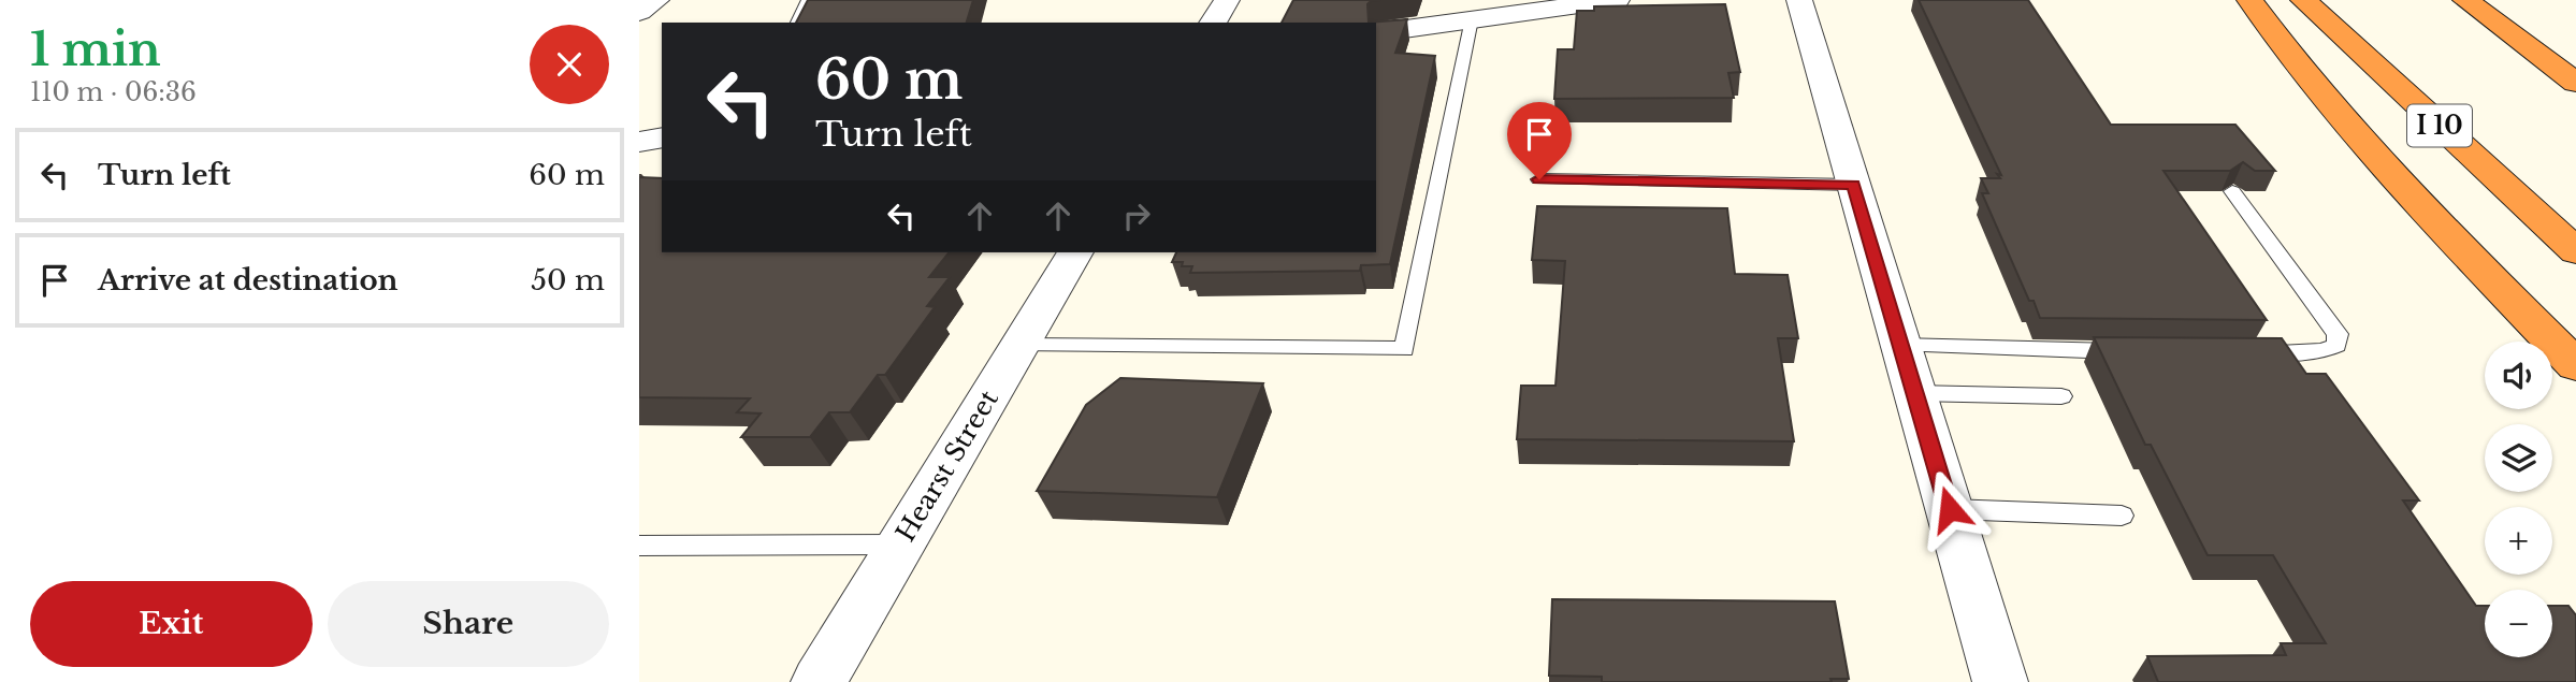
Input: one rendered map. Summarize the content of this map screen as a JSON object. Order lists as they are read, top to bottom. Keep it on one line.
{"streets":{"highway":["I 10"],"street":["Hearst Street"]},"page":{"heading":["1 min","110 m · 06:36"],"turn":["60 m","Turn left"],"list":[{"name":"Turn left","value":"60 m"},{"name":"Arrive at destination","value":"50 m"}],"map_buttons":["+","−"],"buttons":["Exit","Share"]}}
